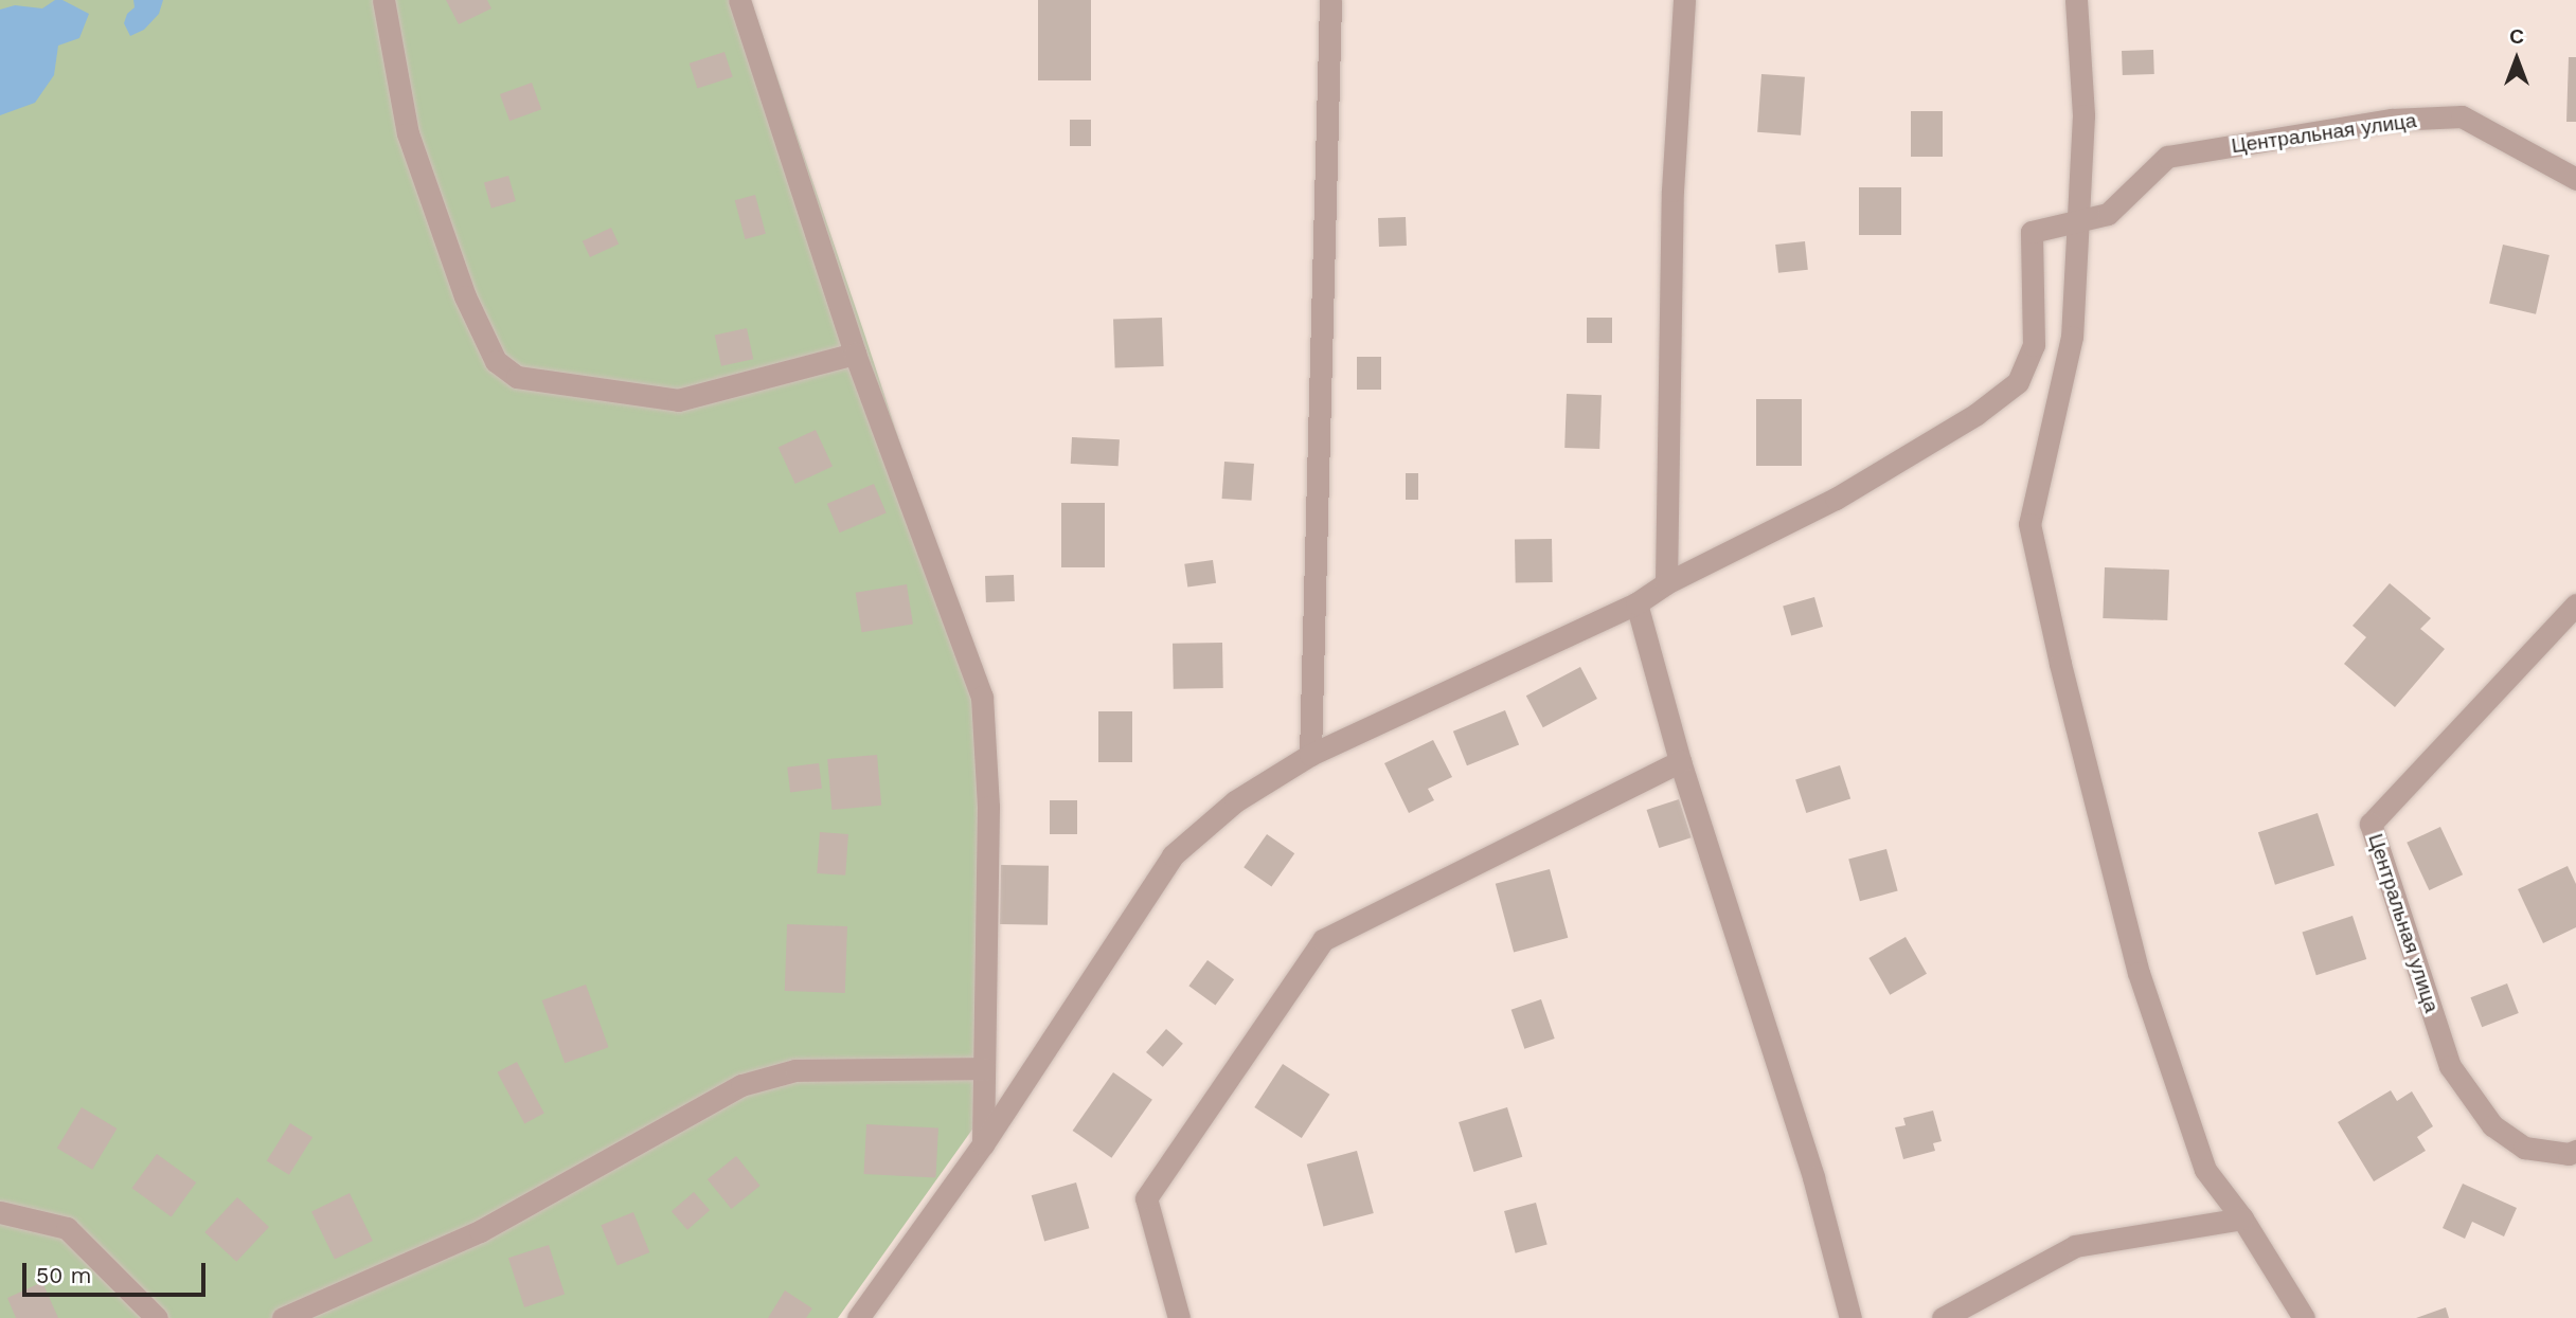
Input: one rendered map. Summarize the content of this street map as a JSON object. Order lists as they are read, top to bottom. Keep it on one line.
{"streets":{"street":["Центральная улица"]},"scale_bar":"50 m","north":"top"}
